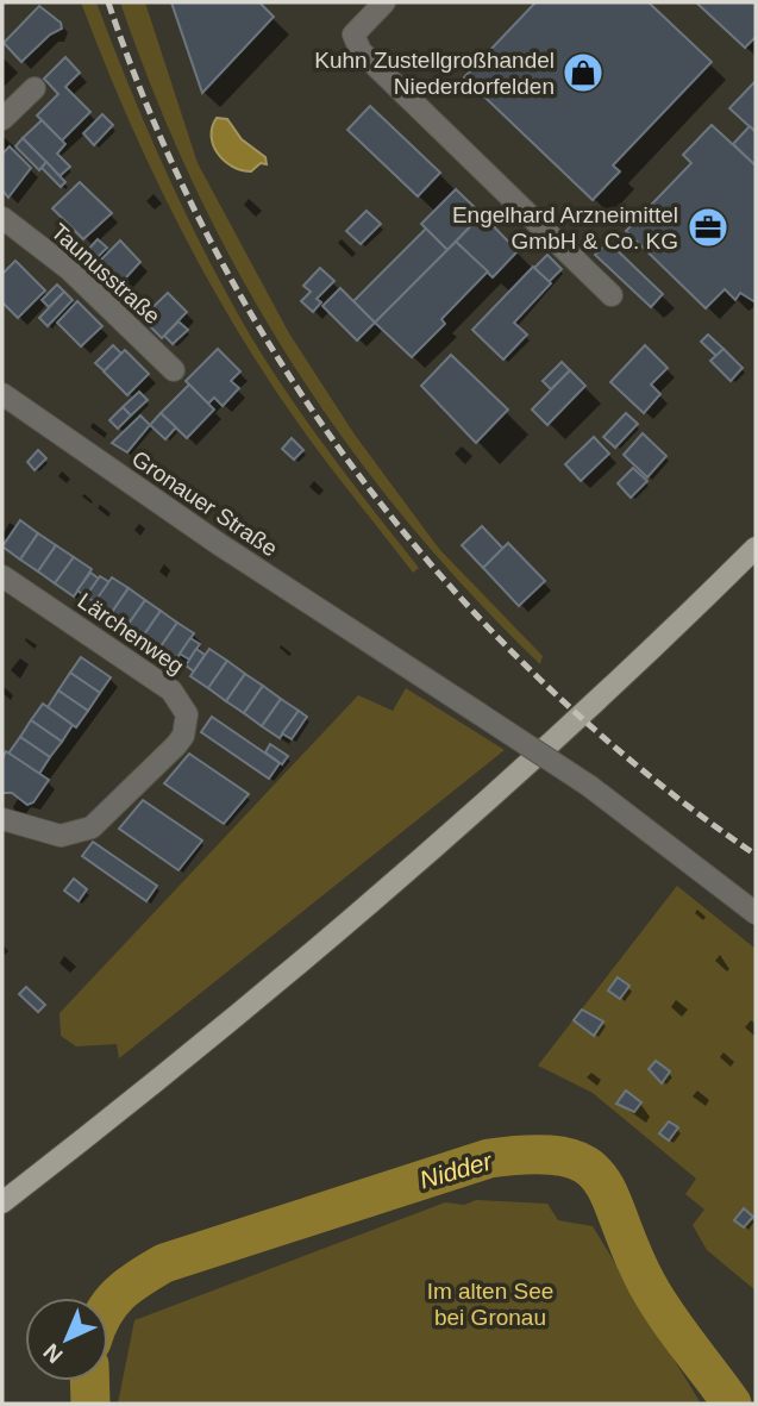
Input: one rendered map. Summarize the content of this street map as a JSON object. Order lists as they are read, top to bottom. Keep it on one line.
{"streets":{"street":["Taunusstraße","Gronauer Straße","Lärchenweg"]},"water":["Nidder"],"parks":["Im alten See bei Gronau"],"places":{"shop":["Kuhn Zustellgroßhandel Niederdorfelden"],"office":["Engelhard Arzneimittel GmbH & Co. KG"]},"north":"bottom left"}
